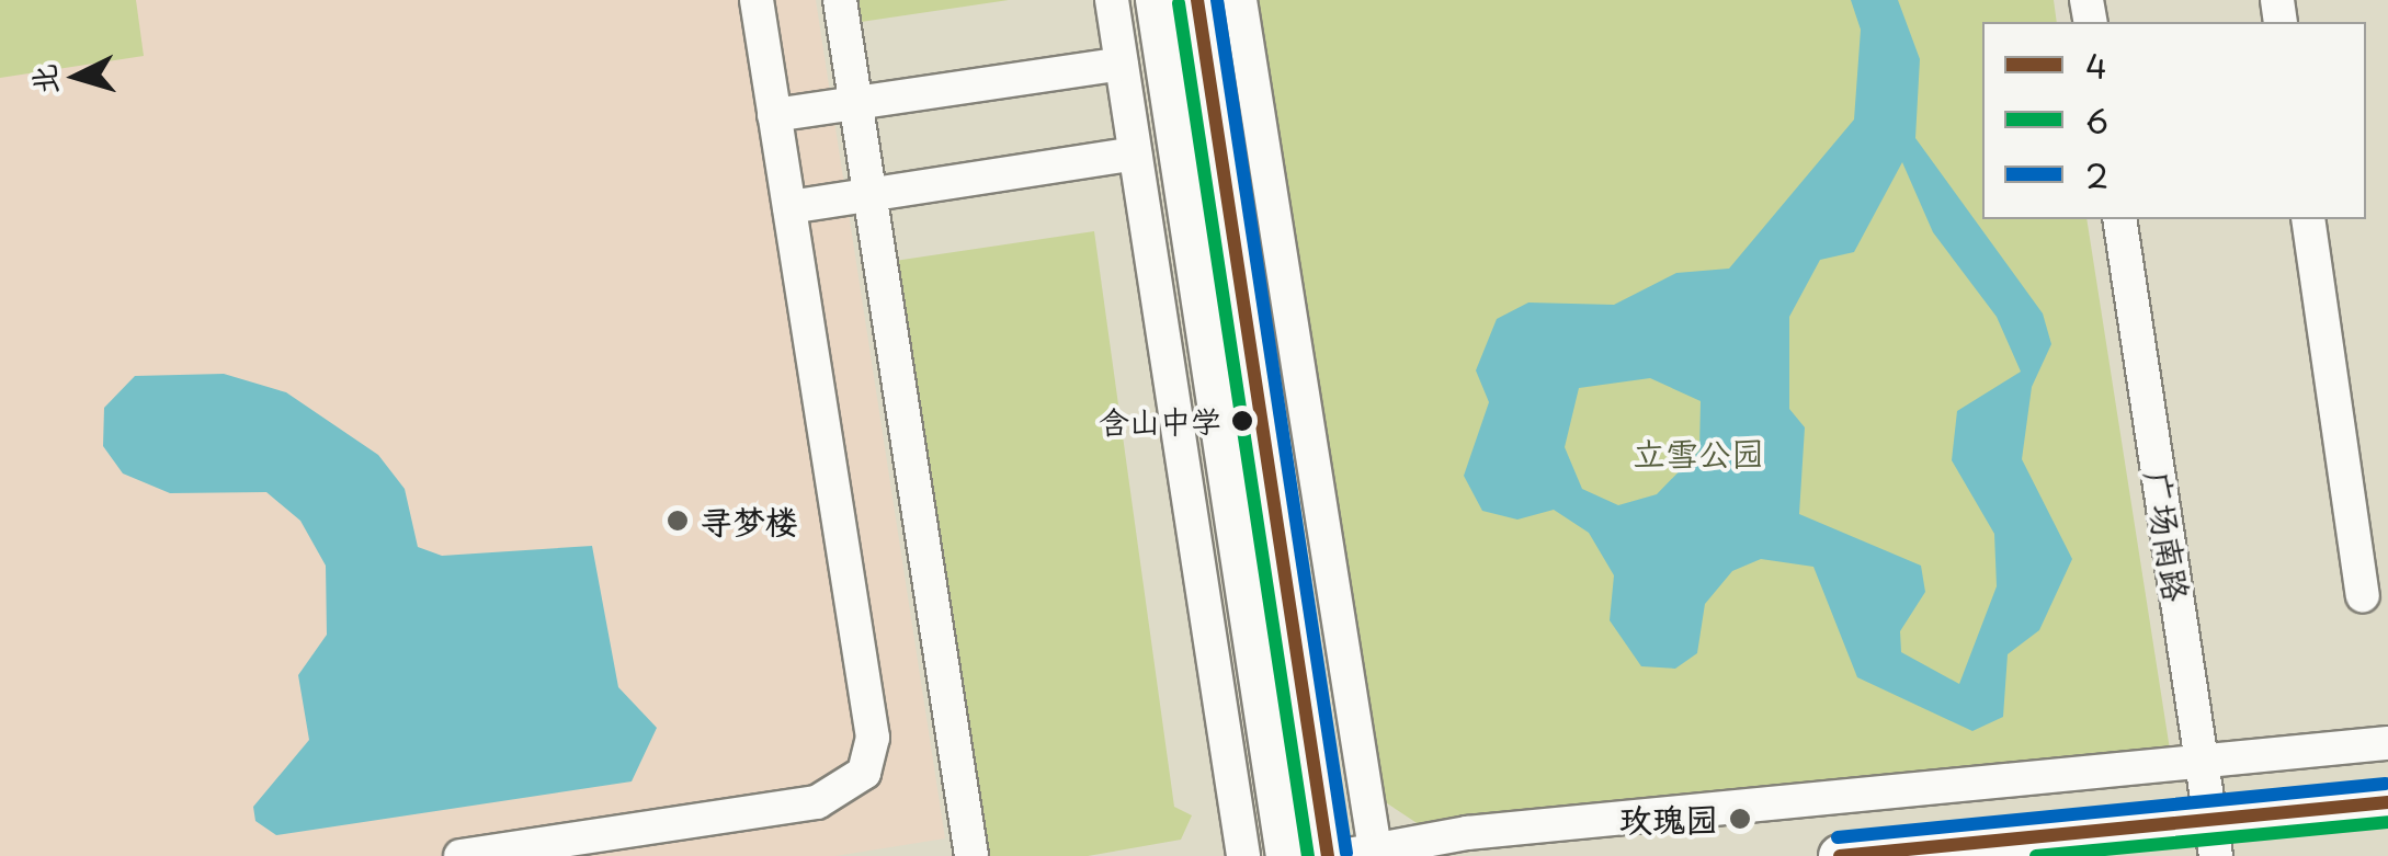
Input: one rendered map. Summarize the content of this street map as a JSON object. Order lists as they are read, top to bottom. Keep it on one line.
{"streets":{"street":["广场南路"]},"parks":["立雪公园"],"places":["含山中学","寻梦楼","玫瑰园"],"lines":["transit line 4","transit line 2","transit line 6"],"legend":["4","6","2"],"north":"left"}
